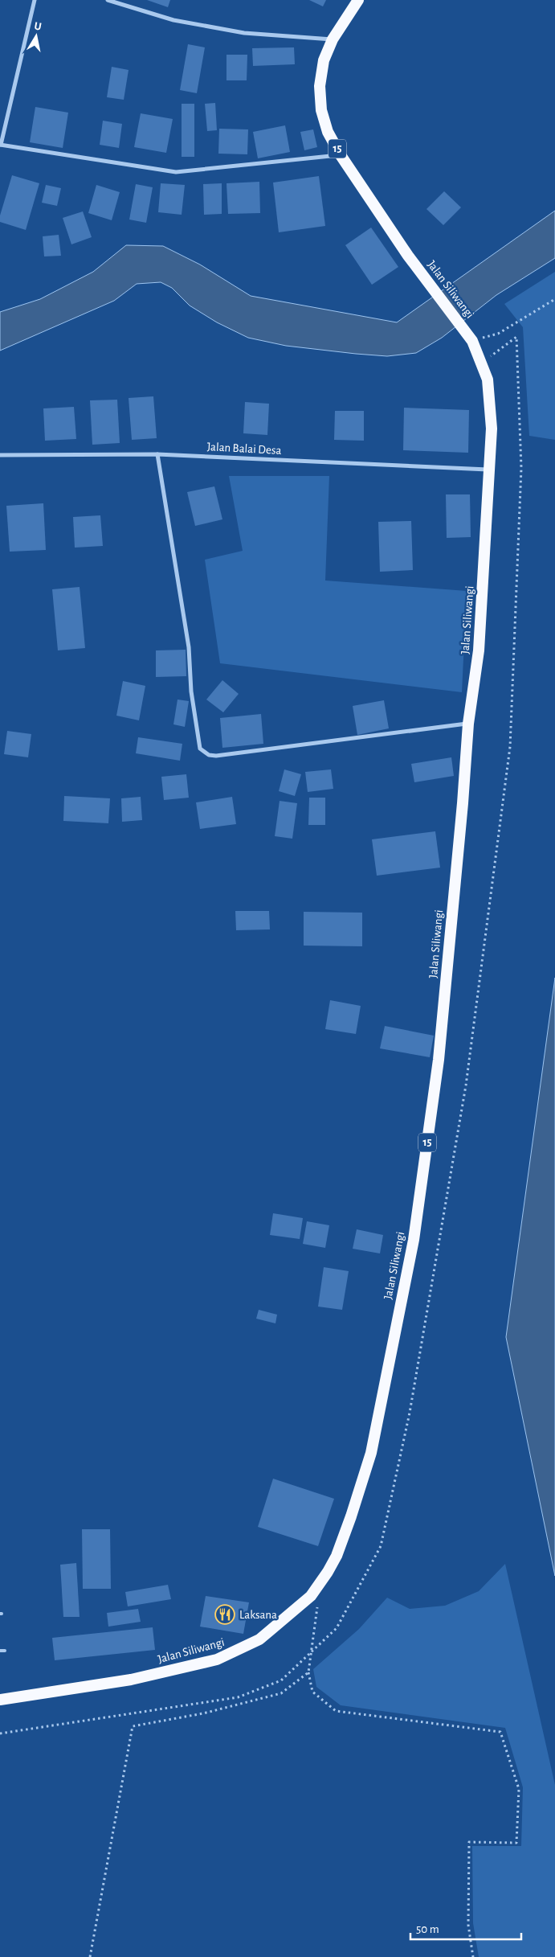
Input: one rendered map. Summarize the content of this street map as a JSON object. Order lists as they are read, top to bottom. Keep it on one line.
{"streets":{"highway":["15","Jalan Siliwangi"],"street":["Jalan Balai Desa"]},"crossings":[["Jalan Siliwangi","Jalan Balai Desa"]],"places":{"restaurant":["Laksana"]},"scale_bar":"50 m","north":"top"}
